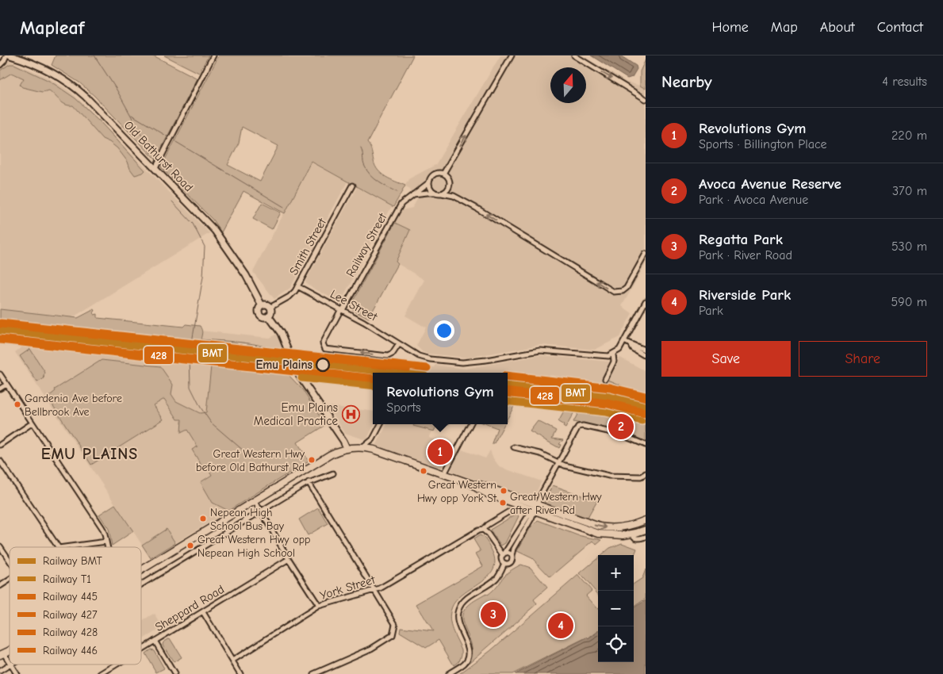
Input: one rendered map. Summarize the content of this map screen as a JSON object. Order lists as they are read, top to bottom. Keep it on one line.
{"streets":{"main road":["Old Bathurst Road"],"street":["Railway Street","Smith Street","Lee Street","York Street","Sheppard Road"]},"crossings":[["Old Bathurst Road","Smith Street"],["Railway Street","Lee Street"],["Smith Street","Lee Street"]],"districts":["EMU PLAINS"],"places":{"other":["Emu Plains","Gardenia Ave before Bellbrook Ave","Great Western Hwy before Old Bathurst Rd","Great Western Hwy opp York St","Great Western Hwy after River Rd","Nepean High School Bus Bay","Great Western Hwy opp Nepean High School"],"hospital":["Emu Plains Medical Practice"]},"lines":["rail line 446","rail line 427","rail line BMT","rail line 428","rail line 445","rail line T1"],"legend":["Railway BMT","Railway T1","Railway 445","Railway 427","Railway 428","Railway 446"],"north":"top","page":{"header":"Mapleaf","nav":["Home","Map","About","Contact"],"heading":["Nearby","4 results"],"list":[{"mark":"1","name":"Revolutions Gym","note":"Sports · Billington Place","value":"220 m"},{"mark":"2","name":"Avoca Avenue Reserve","note":"Park · Avoca Avenue","value":"370 m"},{"mark":"3","name":"Regatta Park","note":"Park · River Road","value":"530 m"},{"mark":"4","name":"Riverside Park","note":"Park","value":"590 m"}],"buttons":["Save","Share"],"popup":["Revolutions Gym","Sports"],"pins":["2","1","3","4"],"map_buttons":["+","−"]}}
